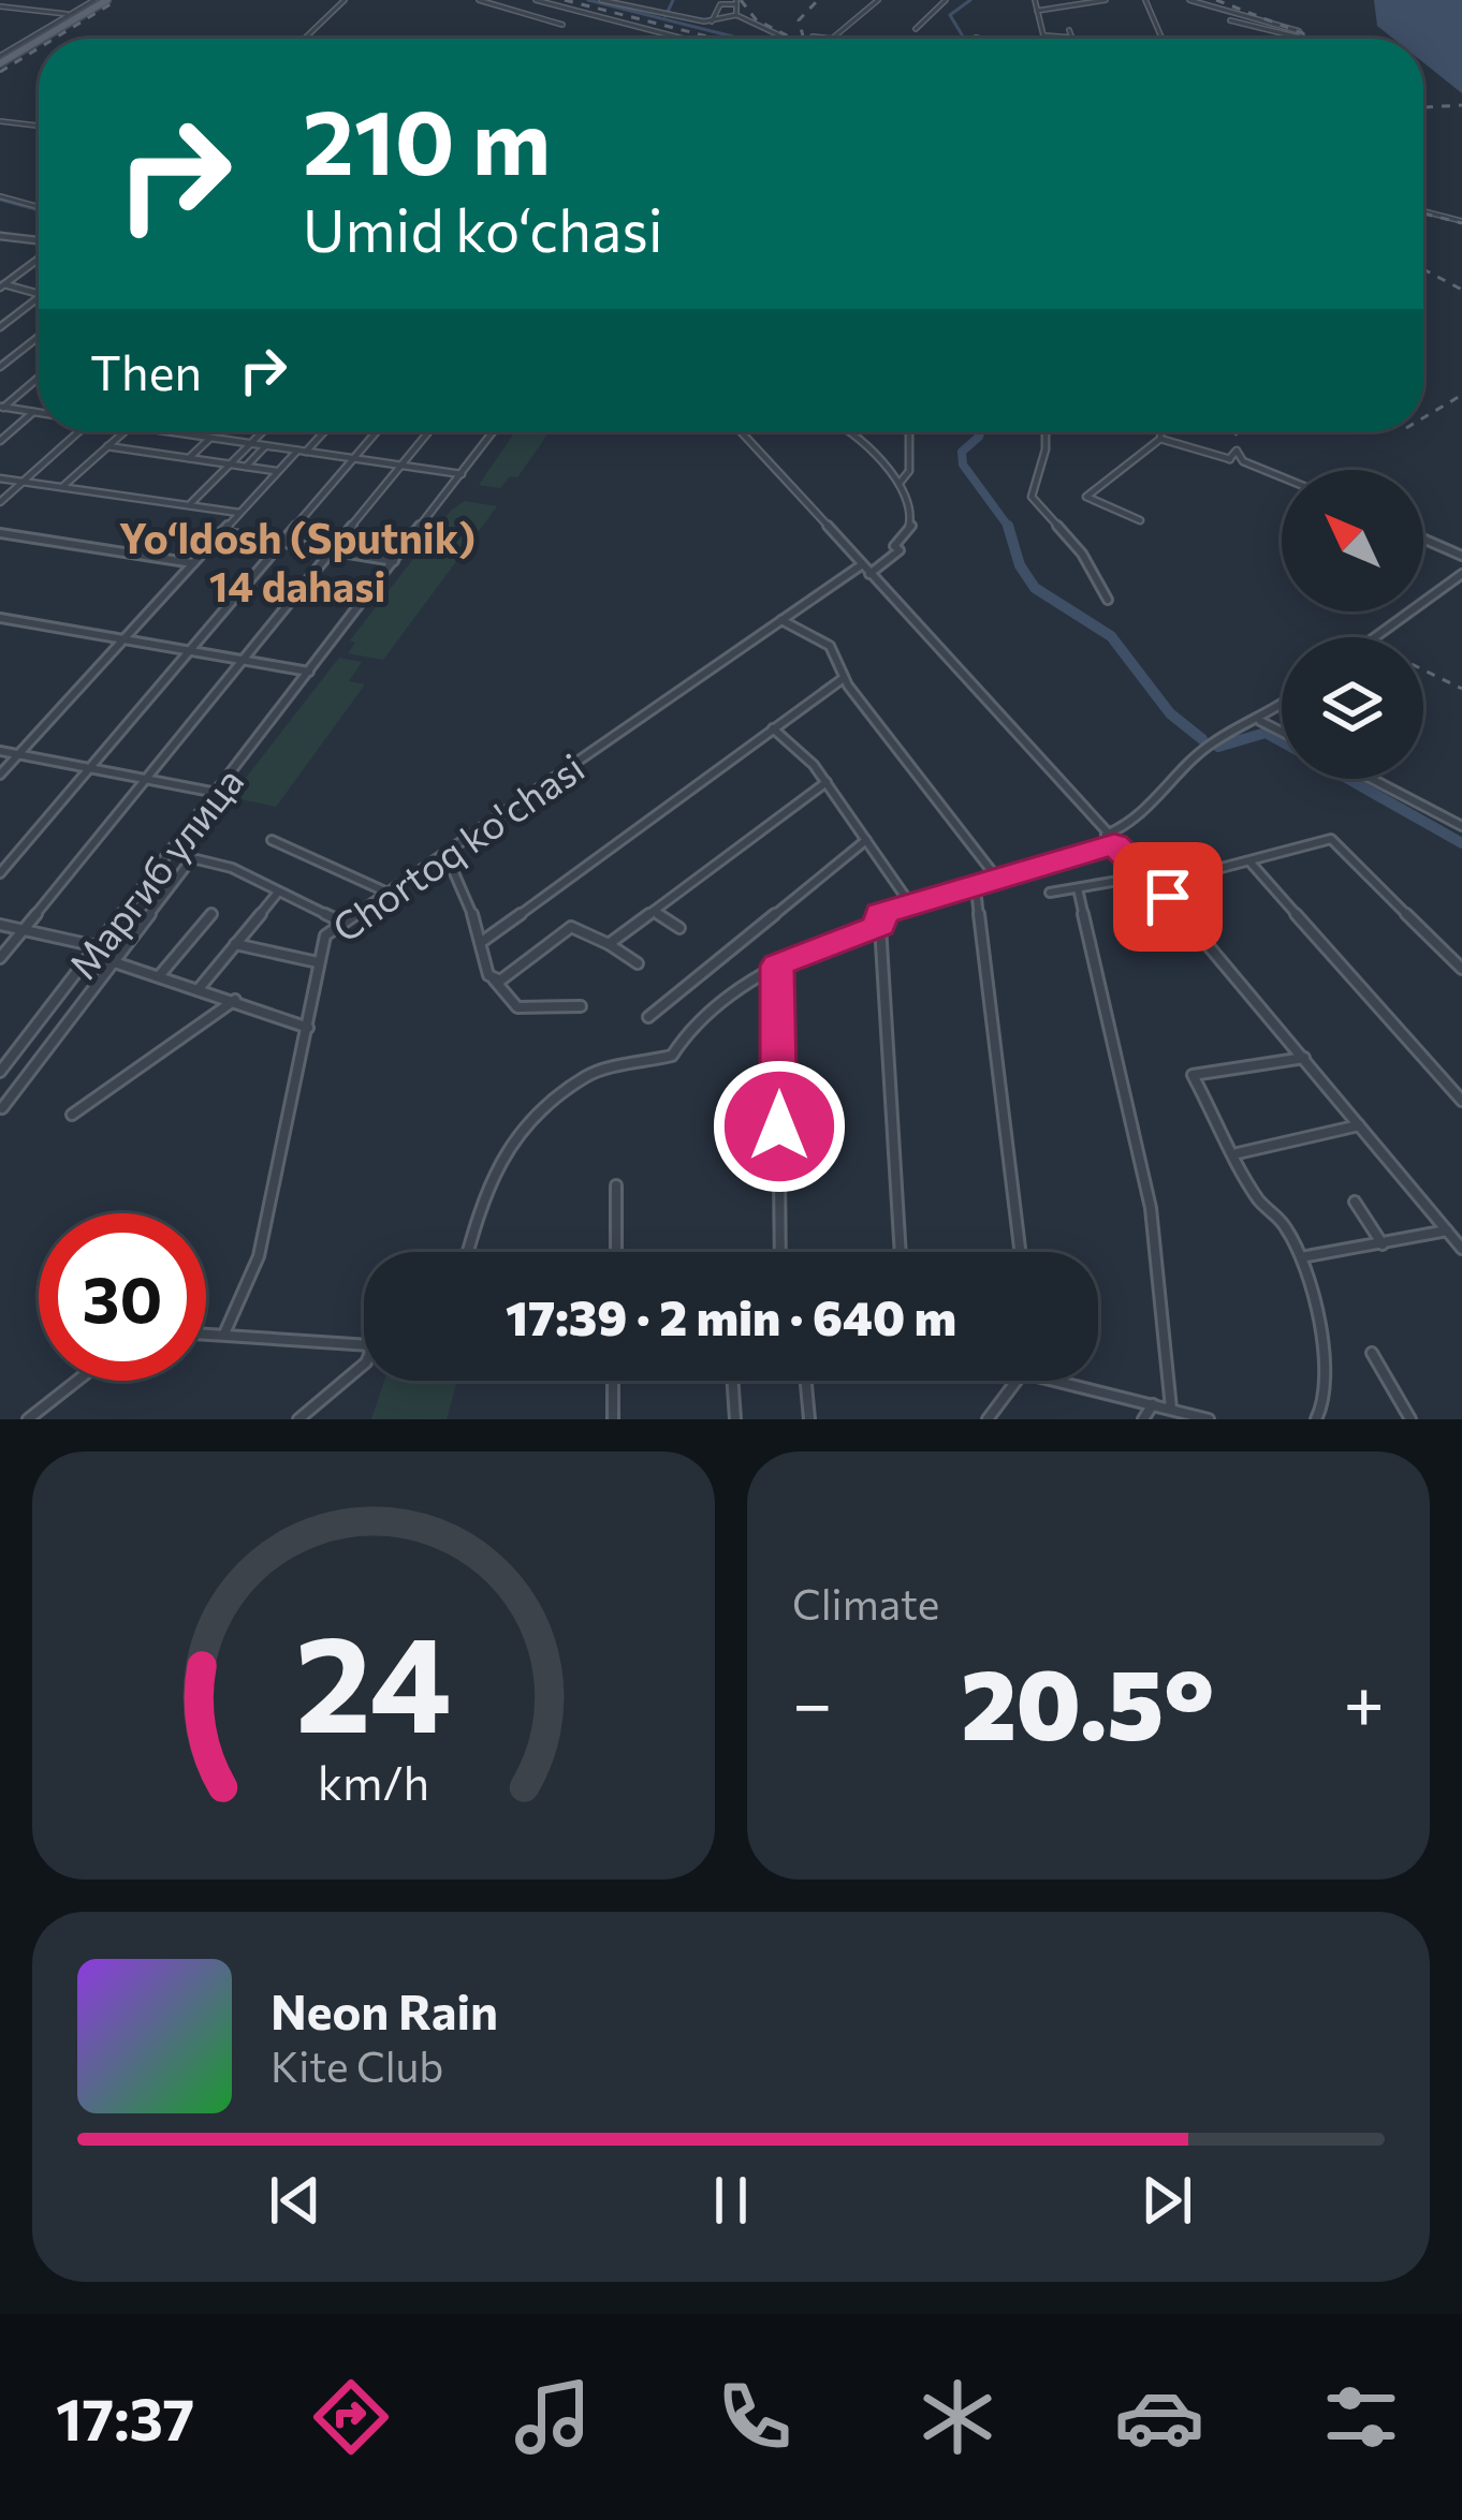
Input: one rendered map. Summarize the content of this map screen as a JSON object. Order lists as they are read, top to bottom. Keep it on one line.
{"streets":{"street":["Chortoq ko'chasi","Маргиб улица"]},"districts":["Yo‘ldosh (Sputnik) 14 dahasi"],"north":"top left","page":{"turn":["210 m","Umid ko‘chasi"],"then":"Then","limit":"30","trip":"17:39 · 2 min · 640 m","tile":"Climate","heat":["−","20.5°","+"],"song":["Neon Rain","Kite Club"],"tabs":"17:37","gauge":["24","km/h"]}}
